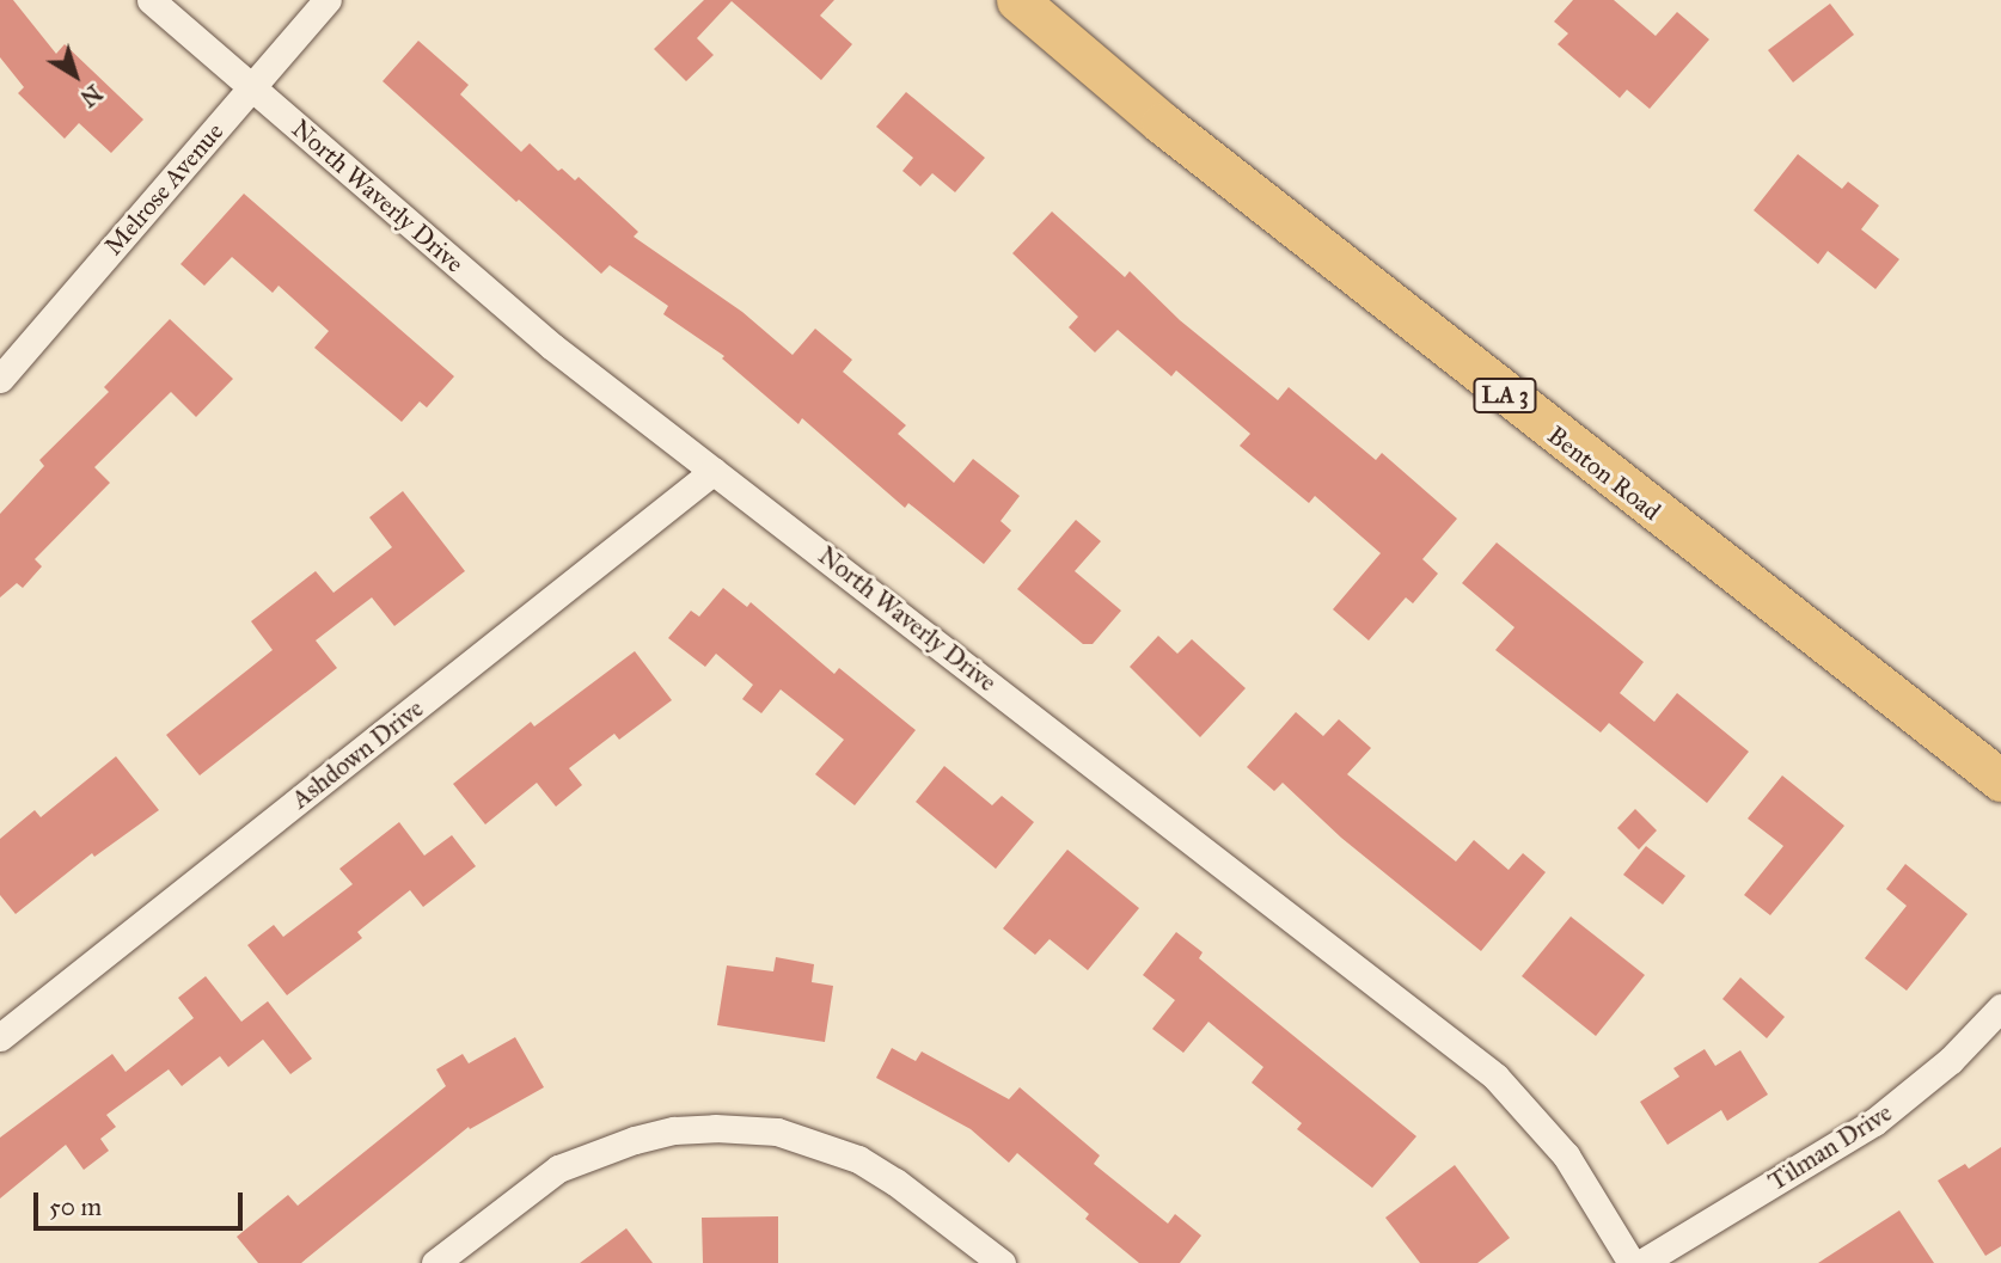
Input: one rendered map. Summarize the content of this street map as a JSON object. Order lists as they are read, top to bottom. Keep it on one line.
{"streets":{"main road":["LA 3","Benton Road"],"street":["Melrose Avenue","North Waverly Drive","Ashdown Drive","Tilman Drive"]},"crossings":[["Melrose Avenue","North Waverly Drive"],["North Waverly Drive","Ashdown Drive"]],"scale_bar":"50 m","north":"bottom right"}
